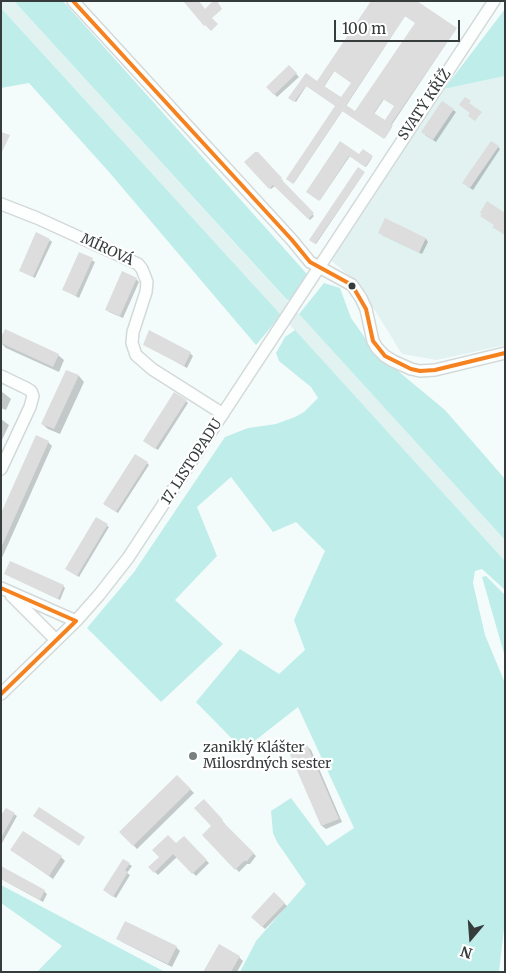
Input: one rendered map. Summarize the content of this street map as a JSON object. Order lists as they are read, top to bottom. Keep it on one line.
{"streets":{"street":["SVATÝ KŘÍŽ","MÍROVÁ","17. LISTOPADU"]},"crossings":[["SVATÝ KŘÍŽ","17. LISTOPADU"],["MÍROVÁ","17. LISTOPADU"]],"places":["zaniklý Klášter Milosrdných sester"],"scale_bar":"100 m","north":"bottom"}
